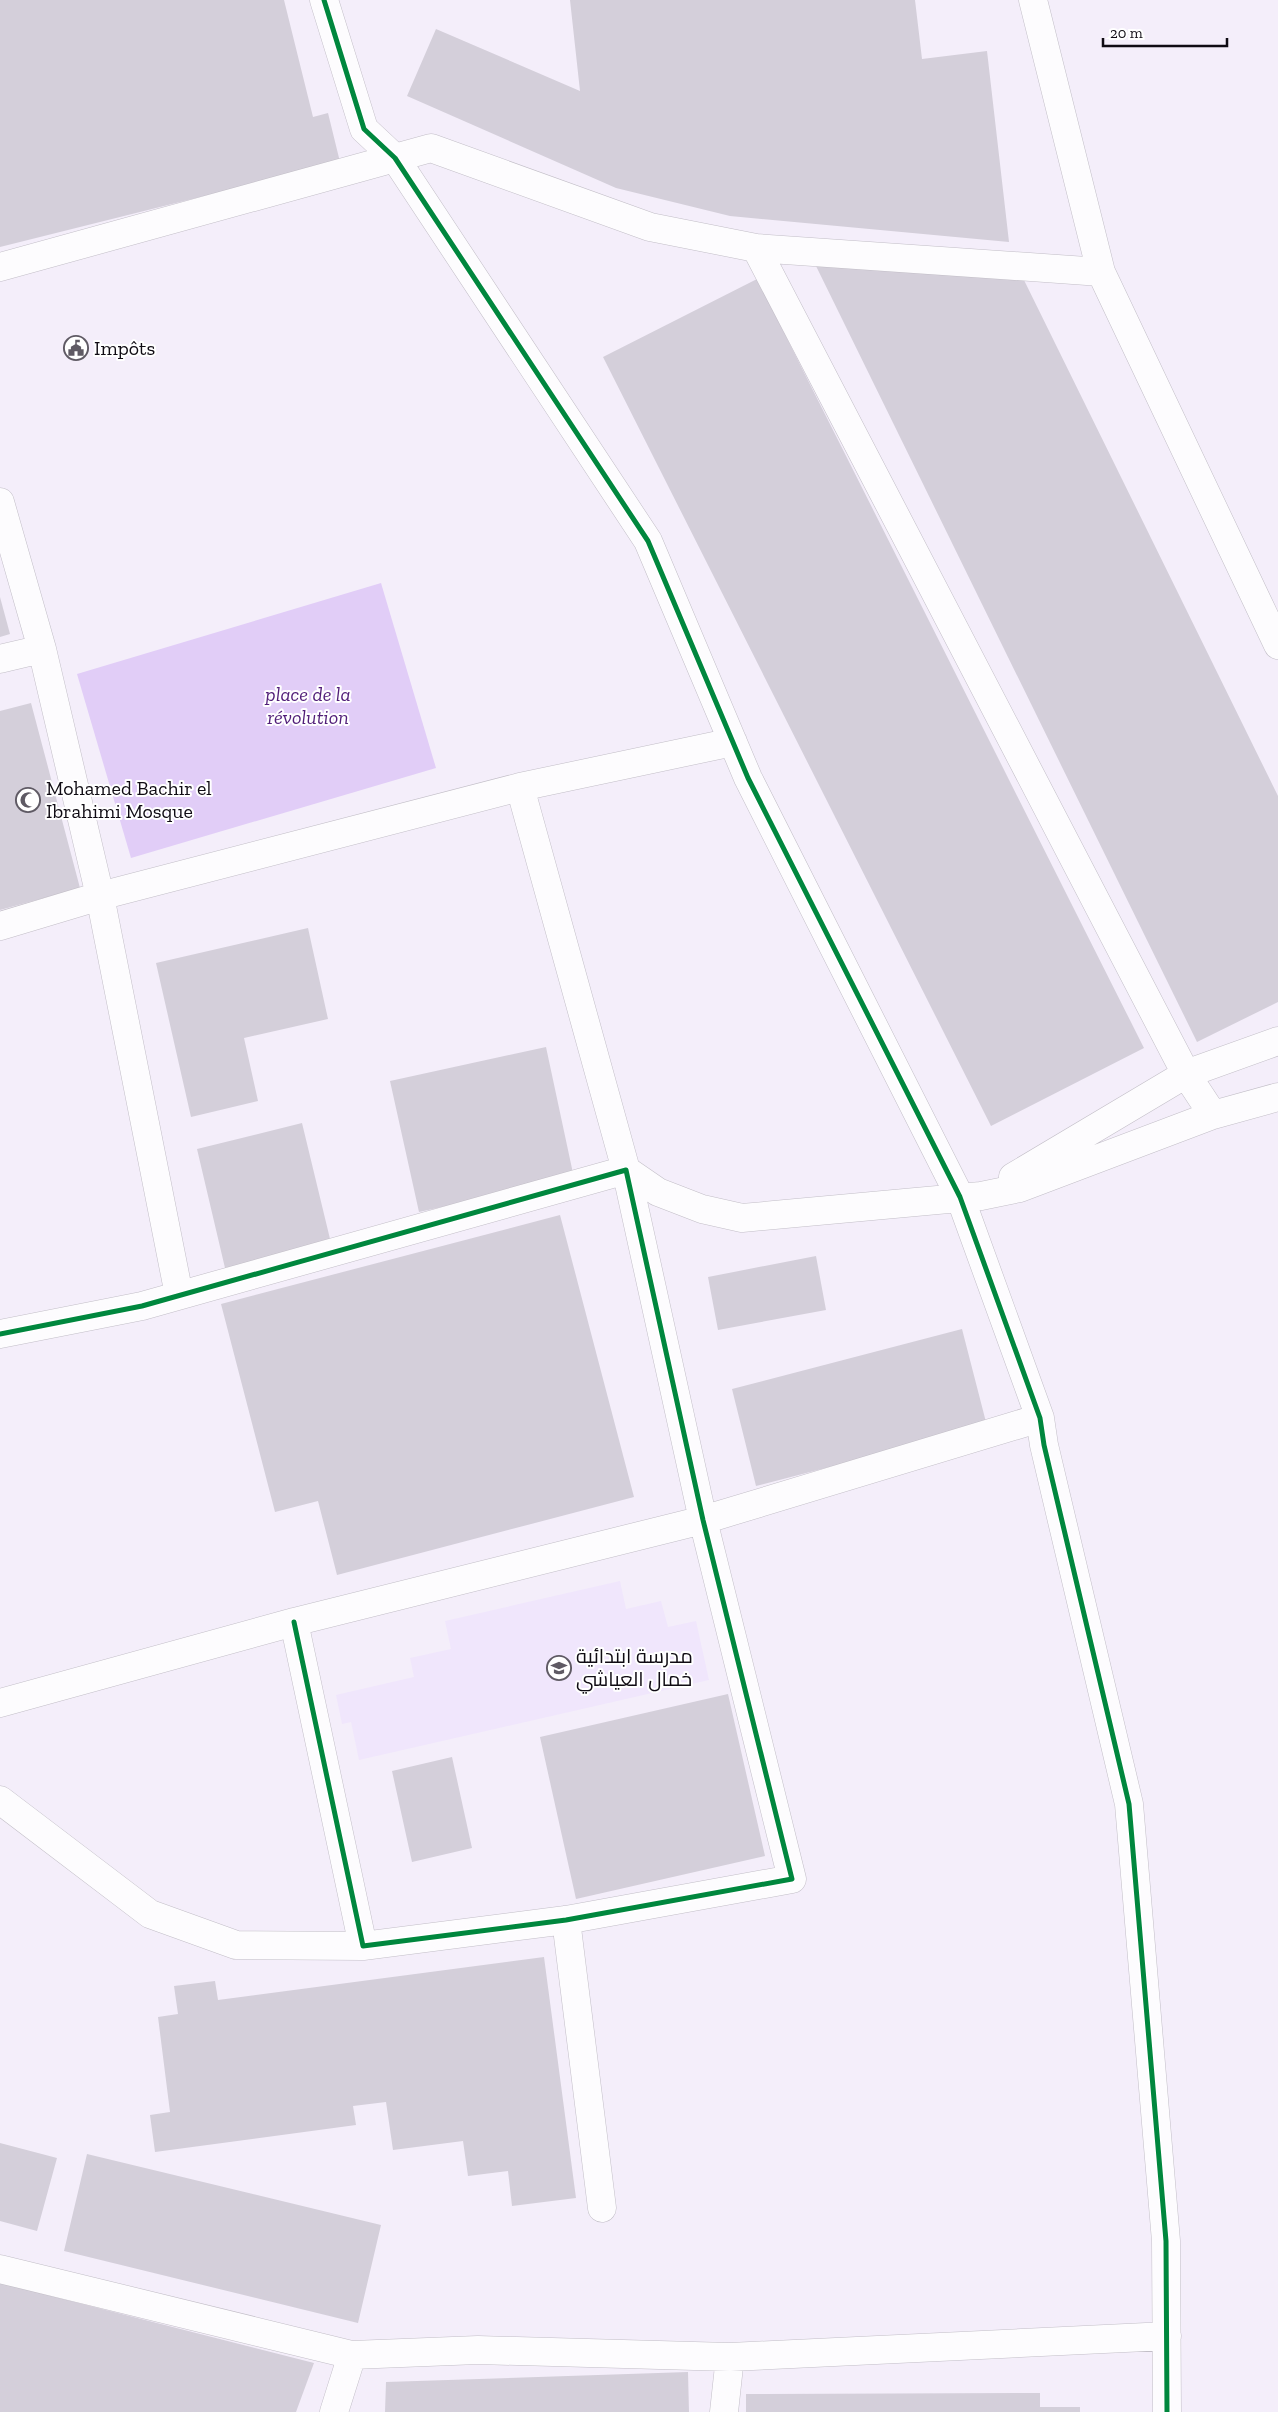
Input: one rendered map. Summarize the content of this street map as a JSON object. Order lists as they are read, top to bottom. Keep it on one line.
{"parks":["place de la révolution"],"places":{"public building":["Impôts"],"mosque":["Mohamed Bachir el Ibrahimi Mosque"],"school or university":["مدرسة ابتدائية خمال العياشي"]},"scale_bar":"20 m"}
